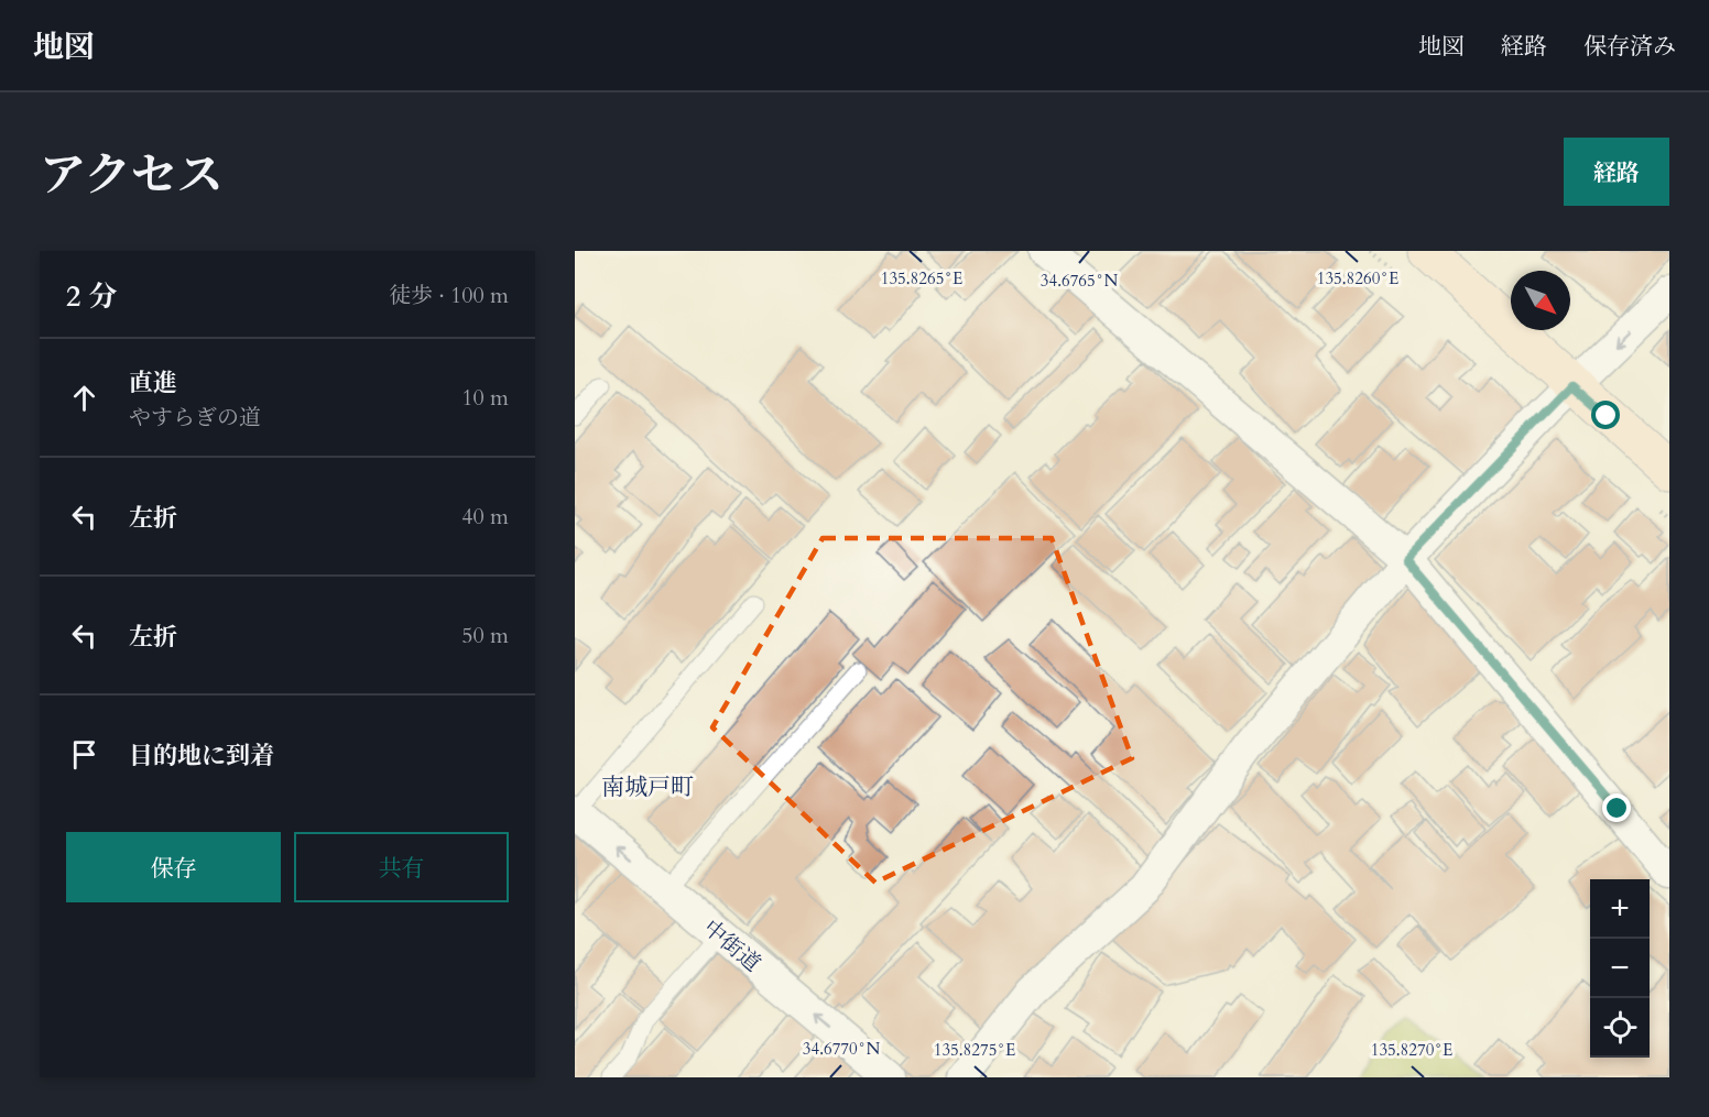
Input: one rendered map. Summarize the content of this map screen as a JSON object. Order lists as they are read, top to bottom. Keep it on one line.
{"streets":{"street":["中街道"]},"one_way":["中街道"],"districts":["南城戸町"],"north":"bottom right","page":{"header":"地図","nav":["地図","経路","保存済み"],"title":"アクセス","buttons":["経路",["保存","共有"]],"heading":["2 分","徒歩 · 100 m"],"list":[["直進","やすらぎの道","10 m"],["左折","40 m"],["左折","50 m"],"目的地に到着"],"map_buttons":["+","−"]},"coordinates":["135.8265°E","135.8260°E","34.6765°N","34.6770°N","135.8275°E","135.8270°E"]}
